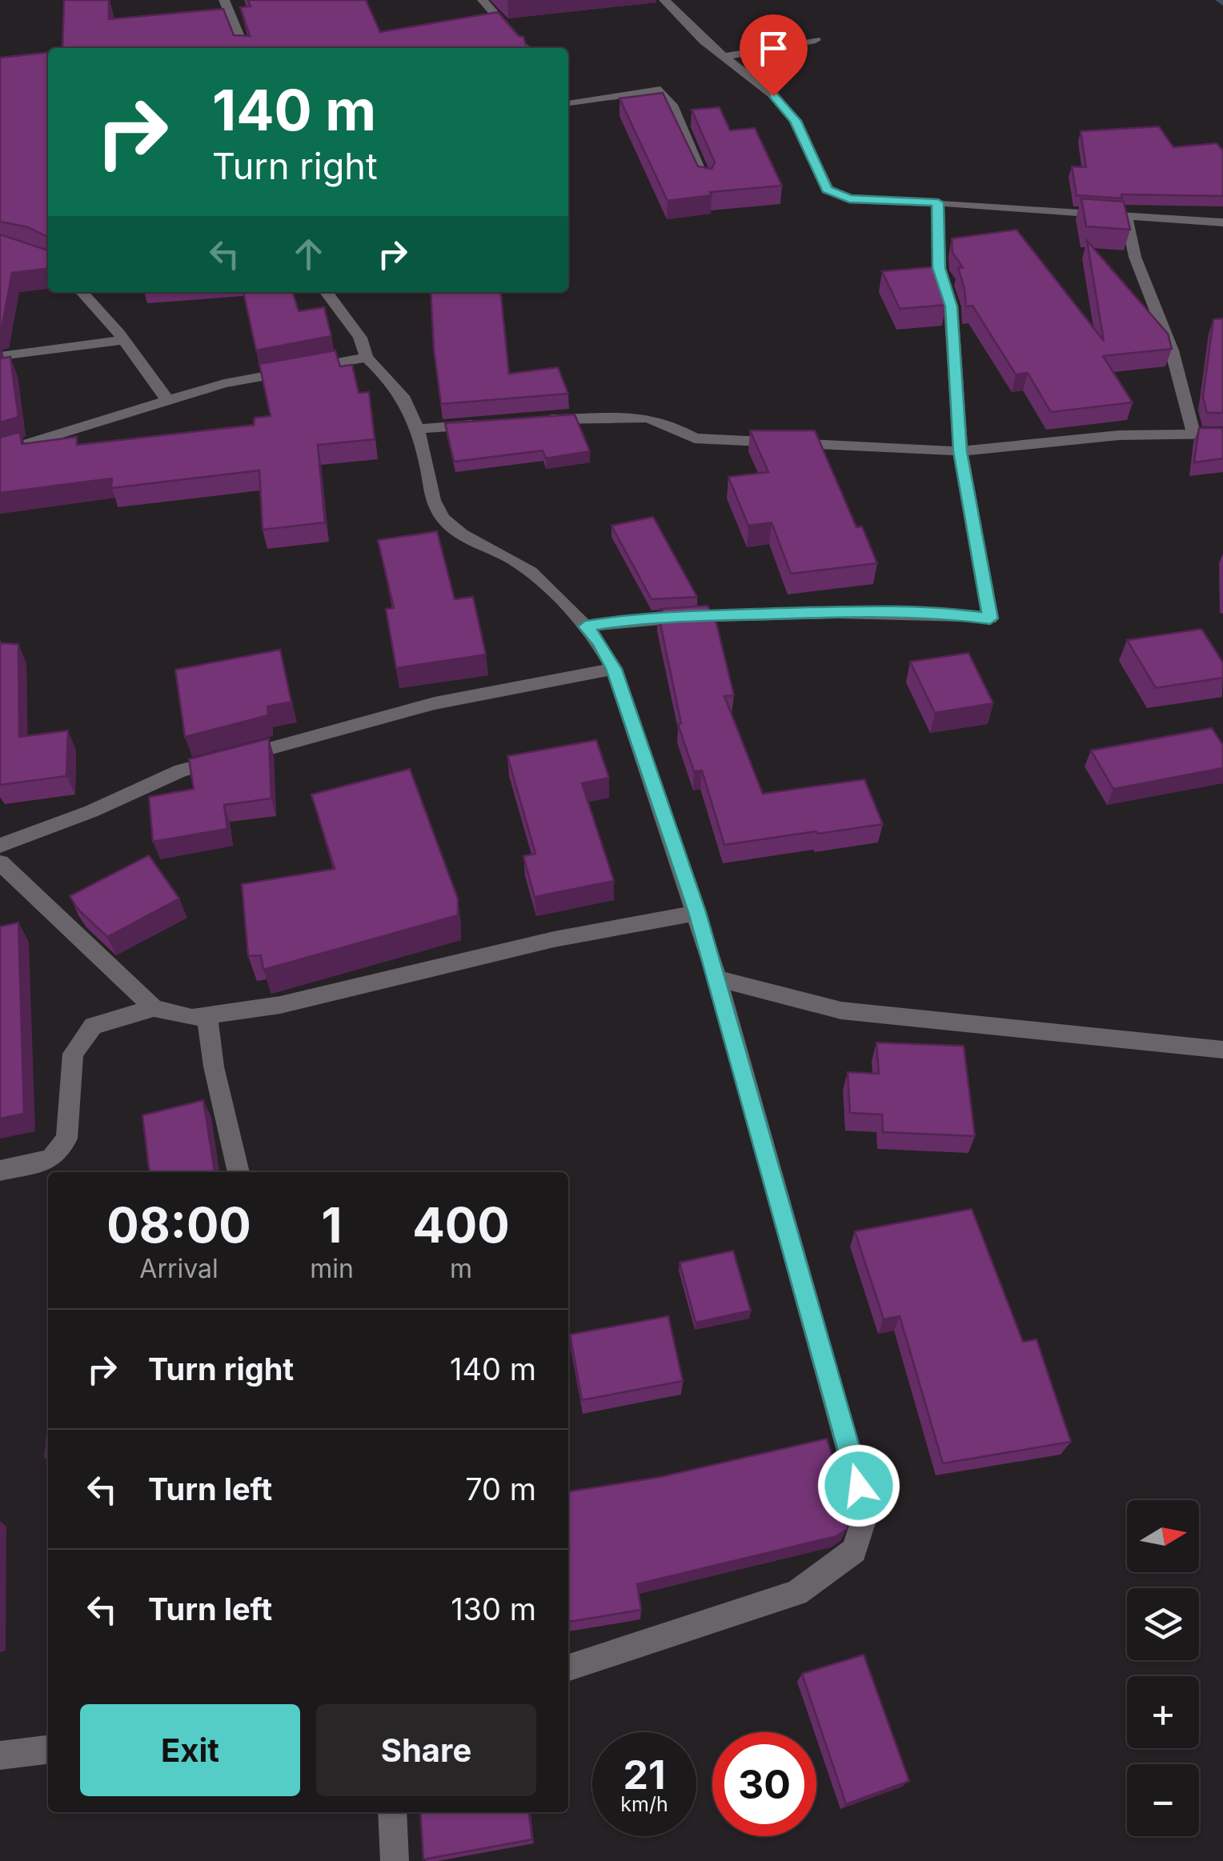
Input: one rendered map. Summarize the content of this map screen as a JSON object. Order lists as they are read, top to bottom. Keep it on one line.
{"north":"right","page":{"turn":["140 m","Turn right"],"eta":["08:00","Arrival","1","min","400","m"],"list":[{"name":"Turn right","value":"140 m"},{"name":"Turn left","value":"70 m"},{"name":"Turn left","value":"130 m"}],"map_buttons":["+","−"],"buttons":["Exit","Share"],"speed":"21 km/h","limit":"30"}}
